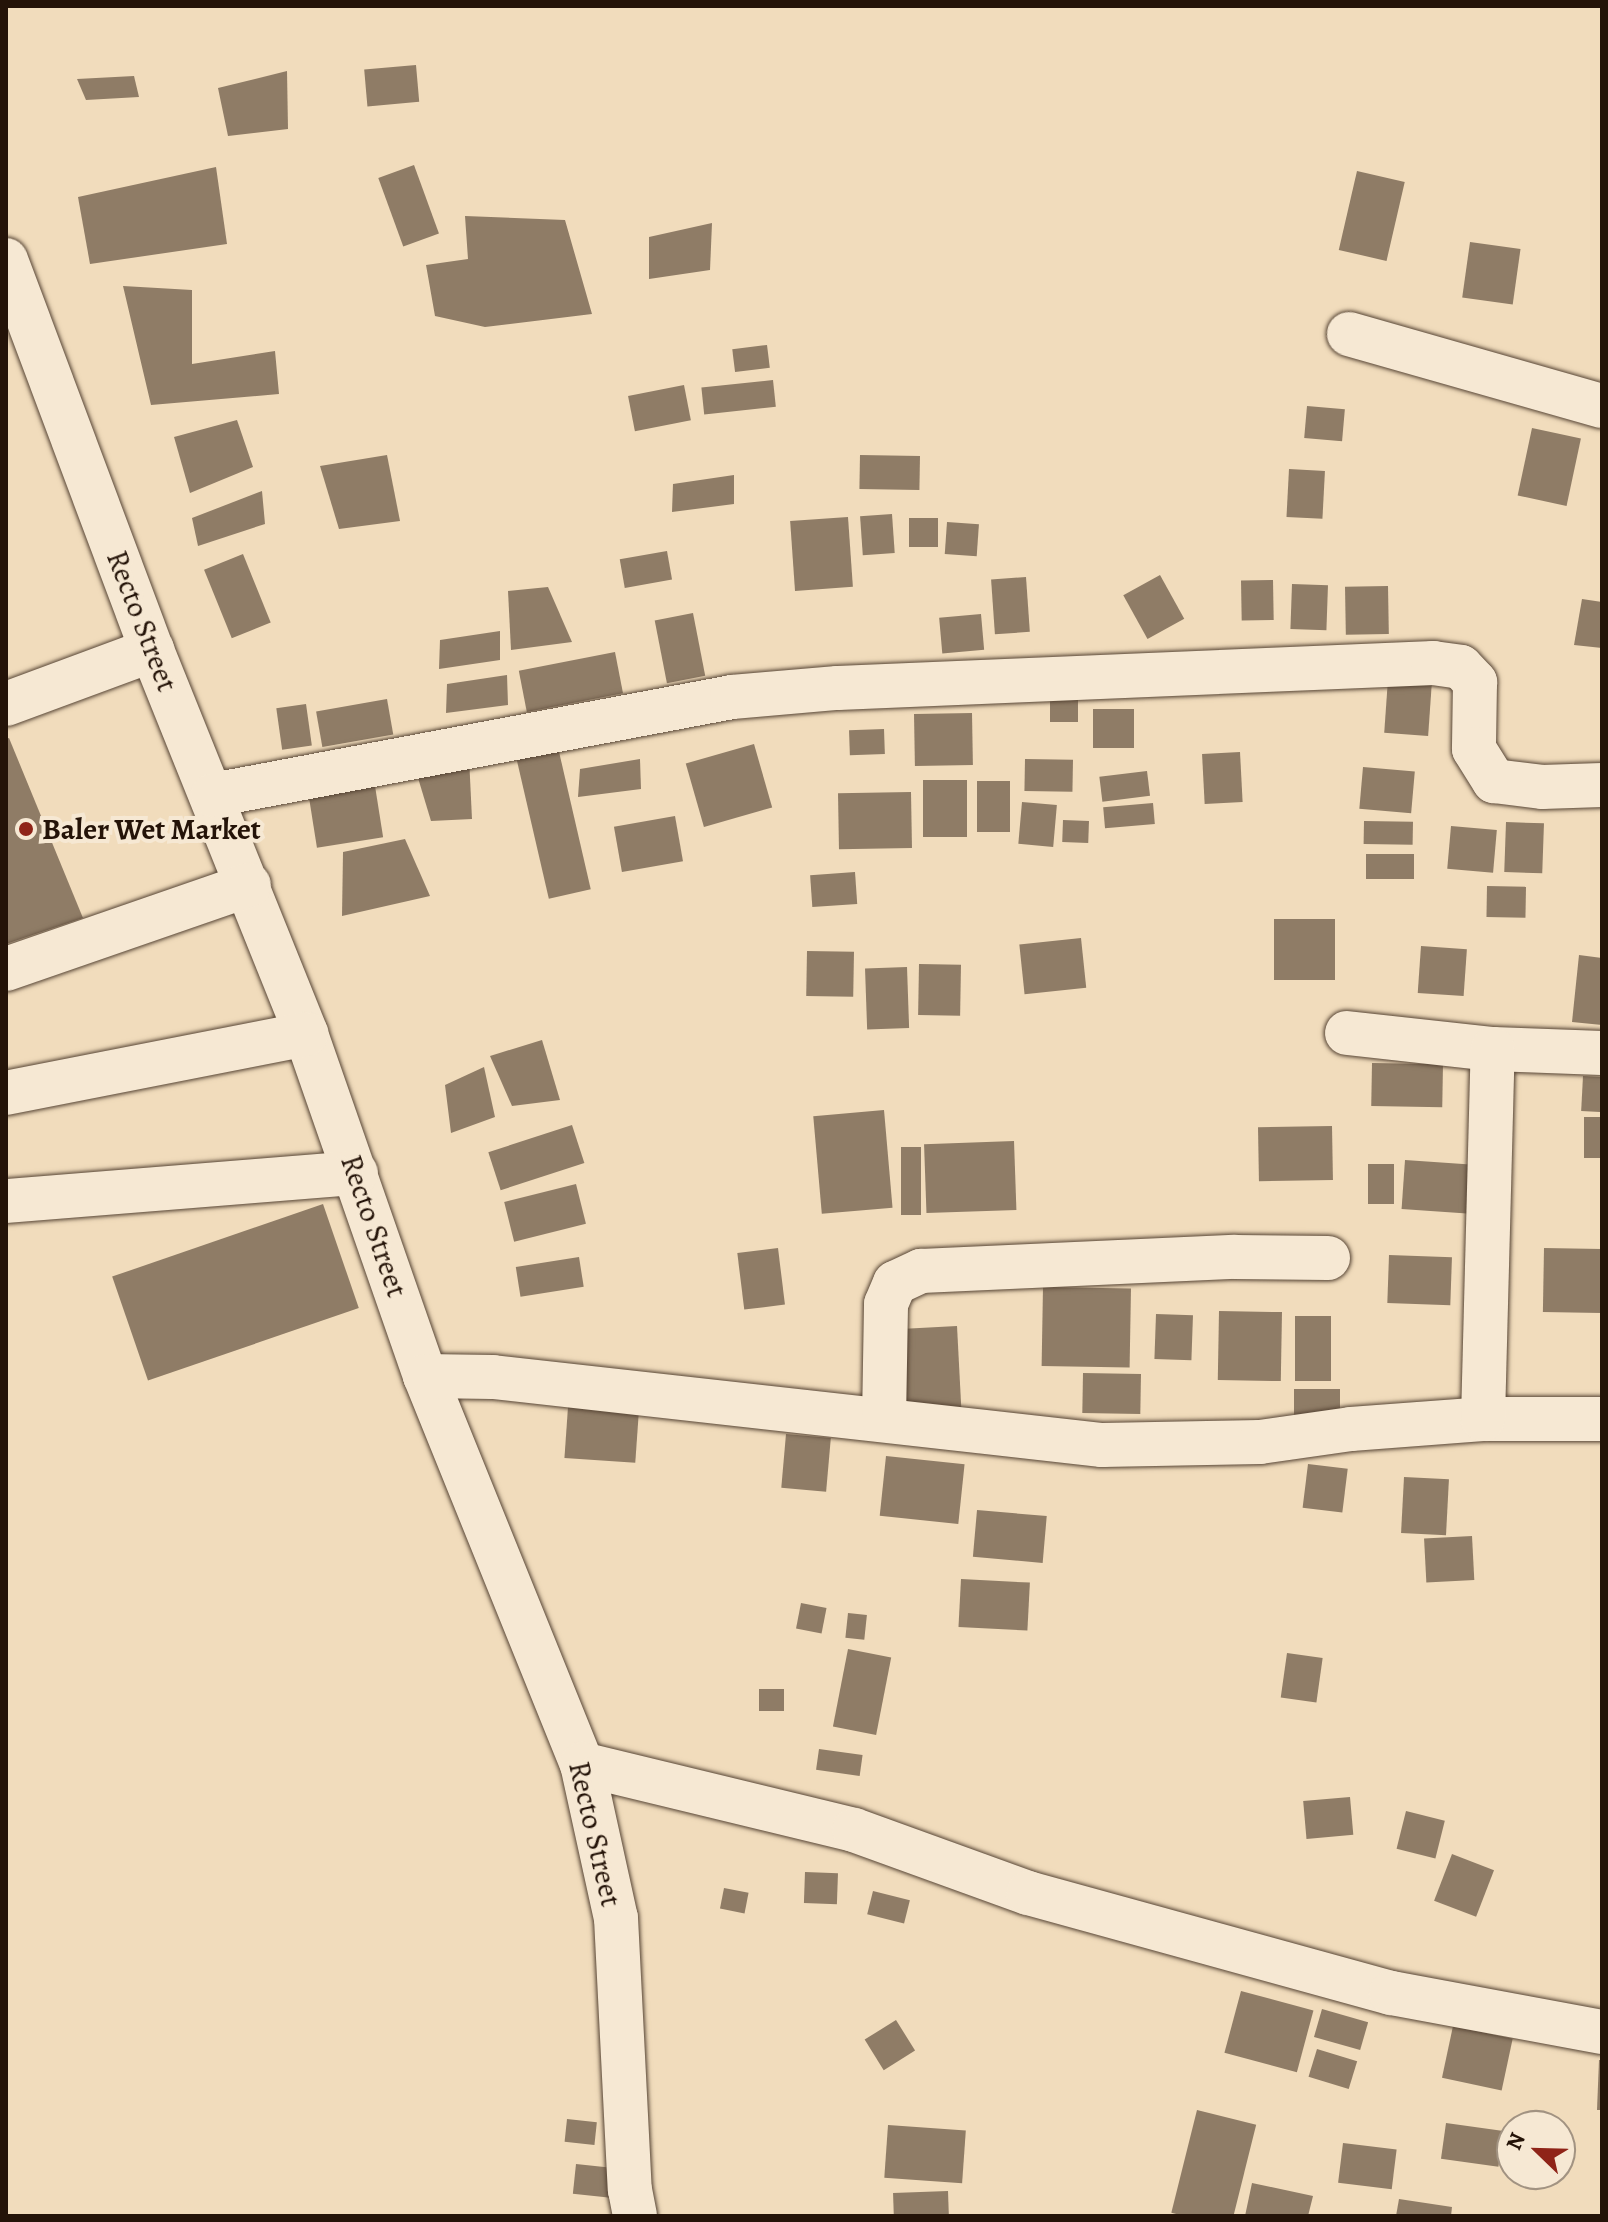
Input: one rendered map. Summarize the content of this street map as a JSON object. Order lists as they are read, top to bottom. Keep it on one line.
{"streets":{"street":["Recto Street"]},"places":["Baler Wet Market"],"north":"top left"}
